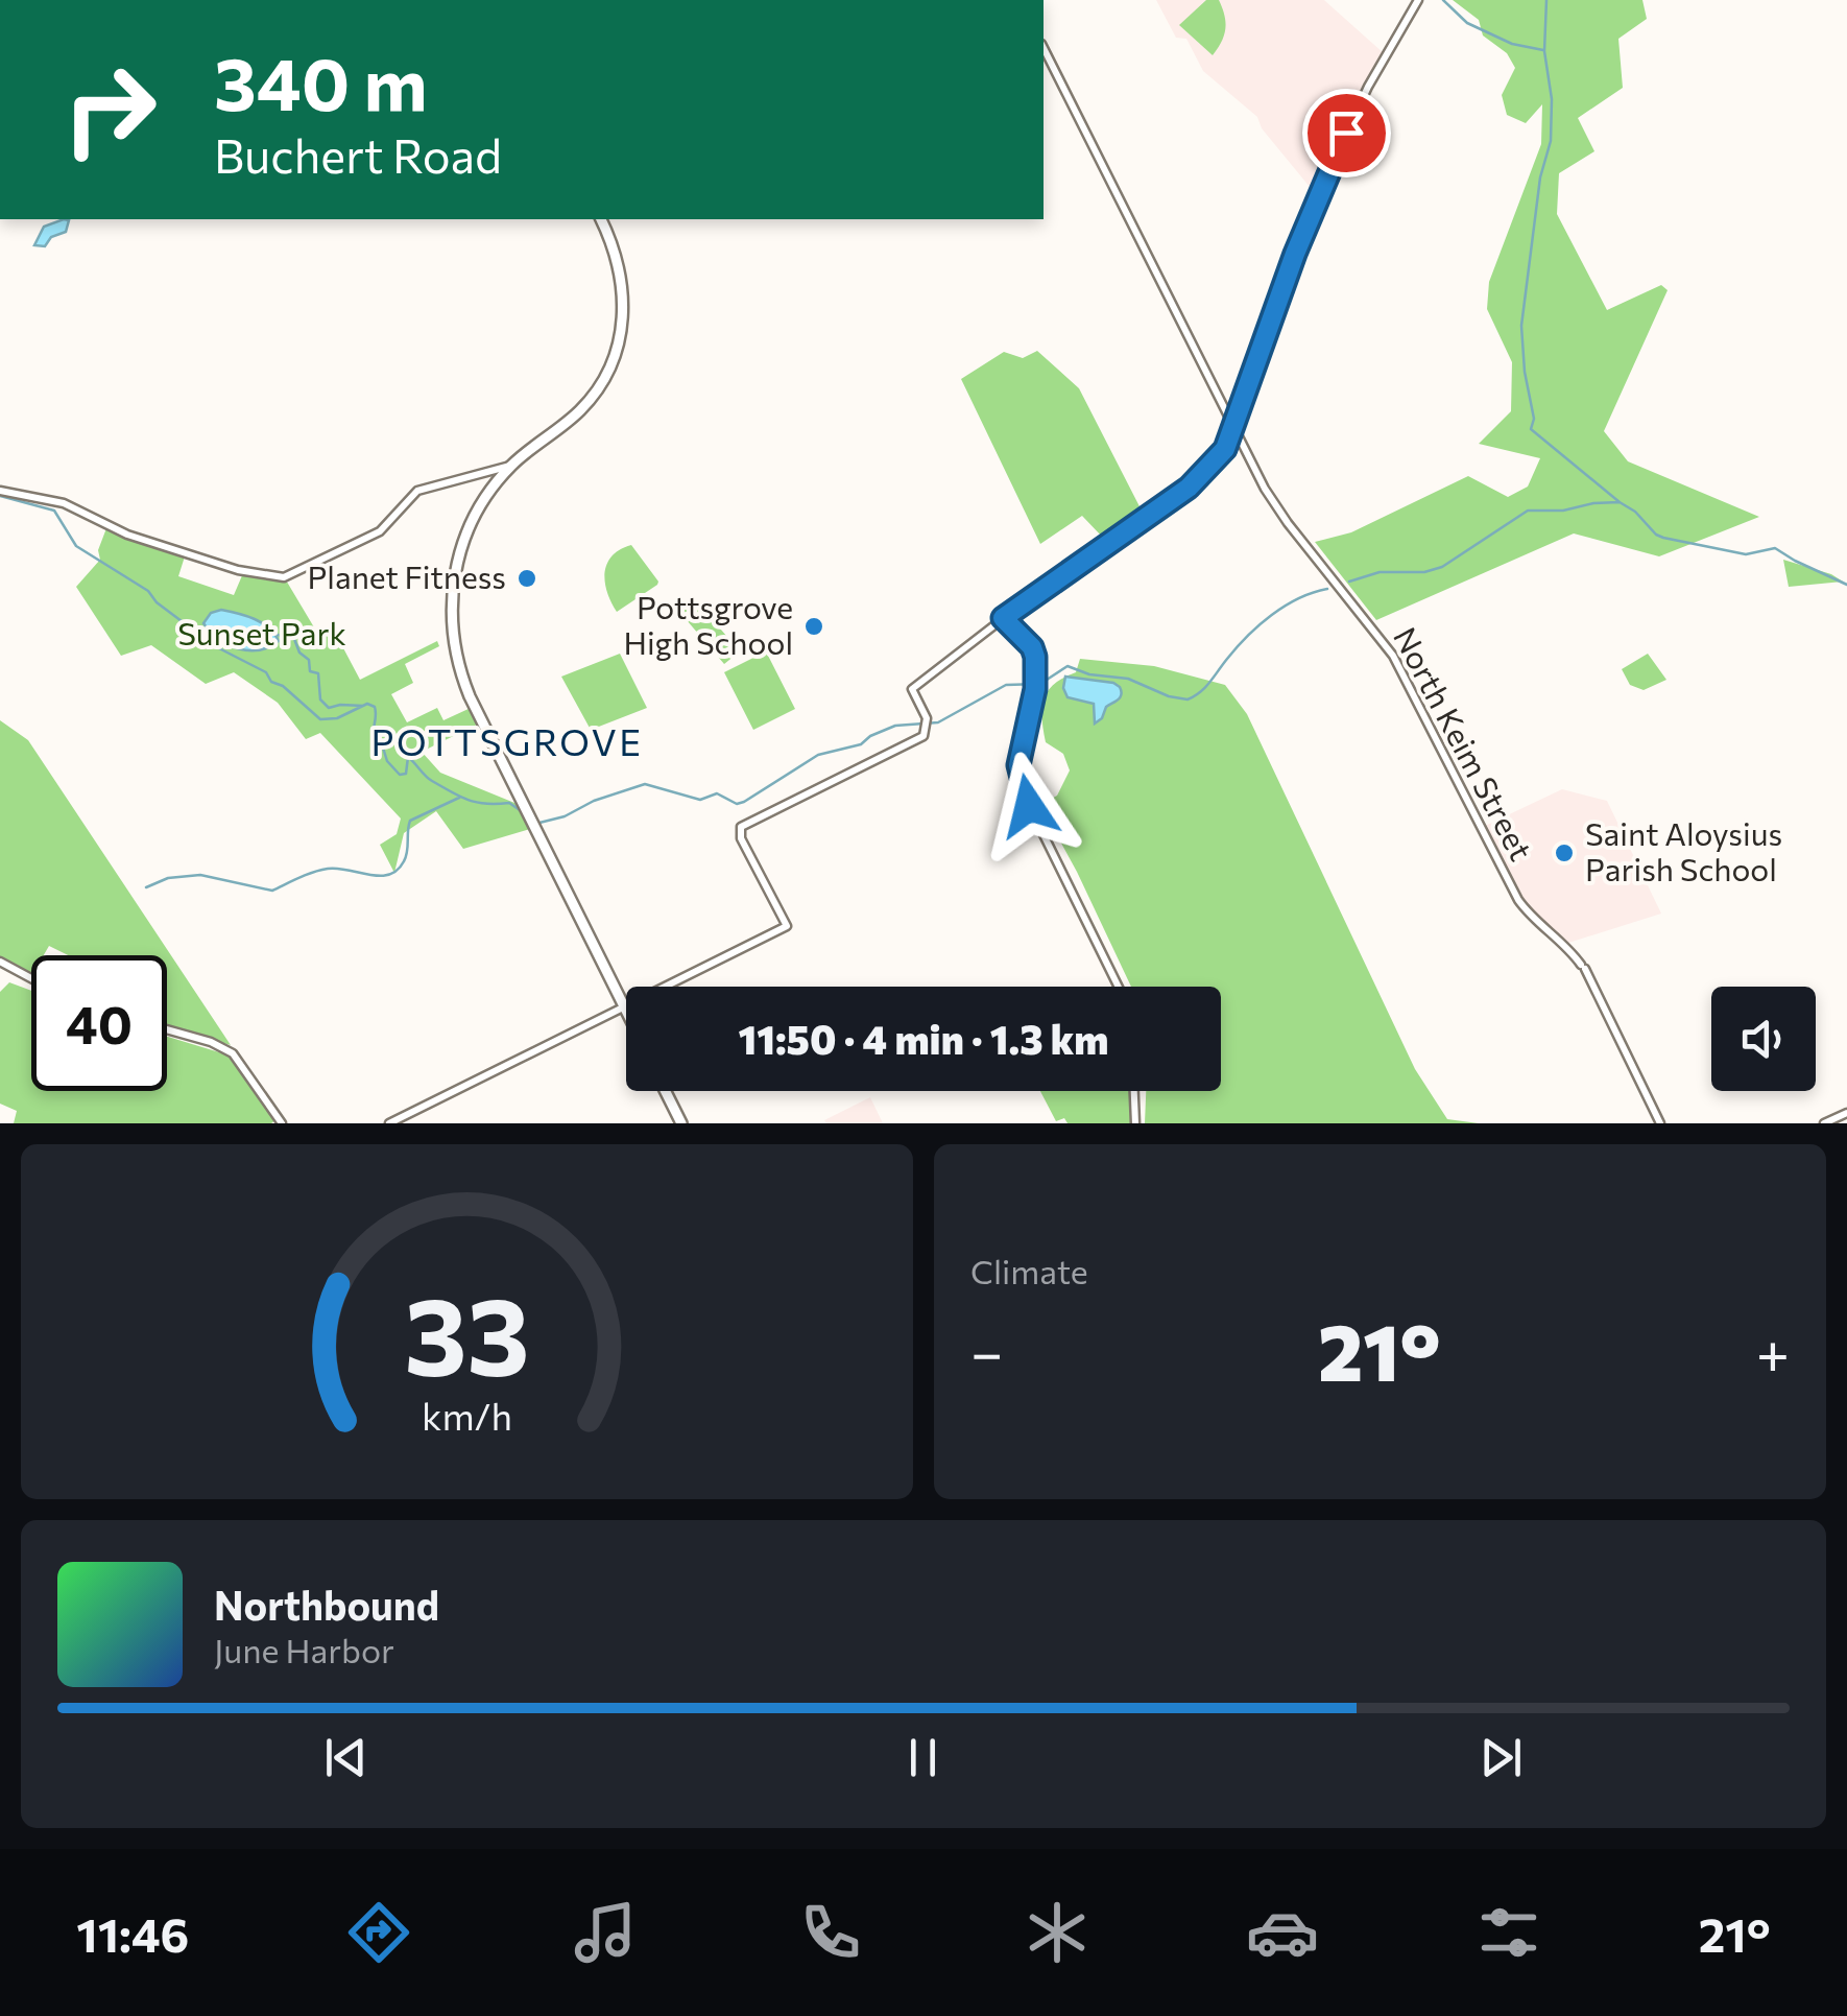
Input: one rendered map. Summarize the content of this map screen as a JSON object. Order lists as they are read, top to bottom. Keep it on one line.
{"streets":{"street":["North Keim Street"]},"districts":["POTTSGROVE"],"parks":["Sunset Park"],"places":["Planet Fitness","Pottsgrove High School","Saint Aloysius Parish School"],"page":{"turn":["340 m","Buchert Road"],"limit":"40","trip":"11:50 · 4 min · 1.3 km","tile":"Climate","heat":["−","21°","+"],"song":["Northbound","June Harbor"],"tabs":["11:46","21°"],"gauge":["33","km/h"]}}
